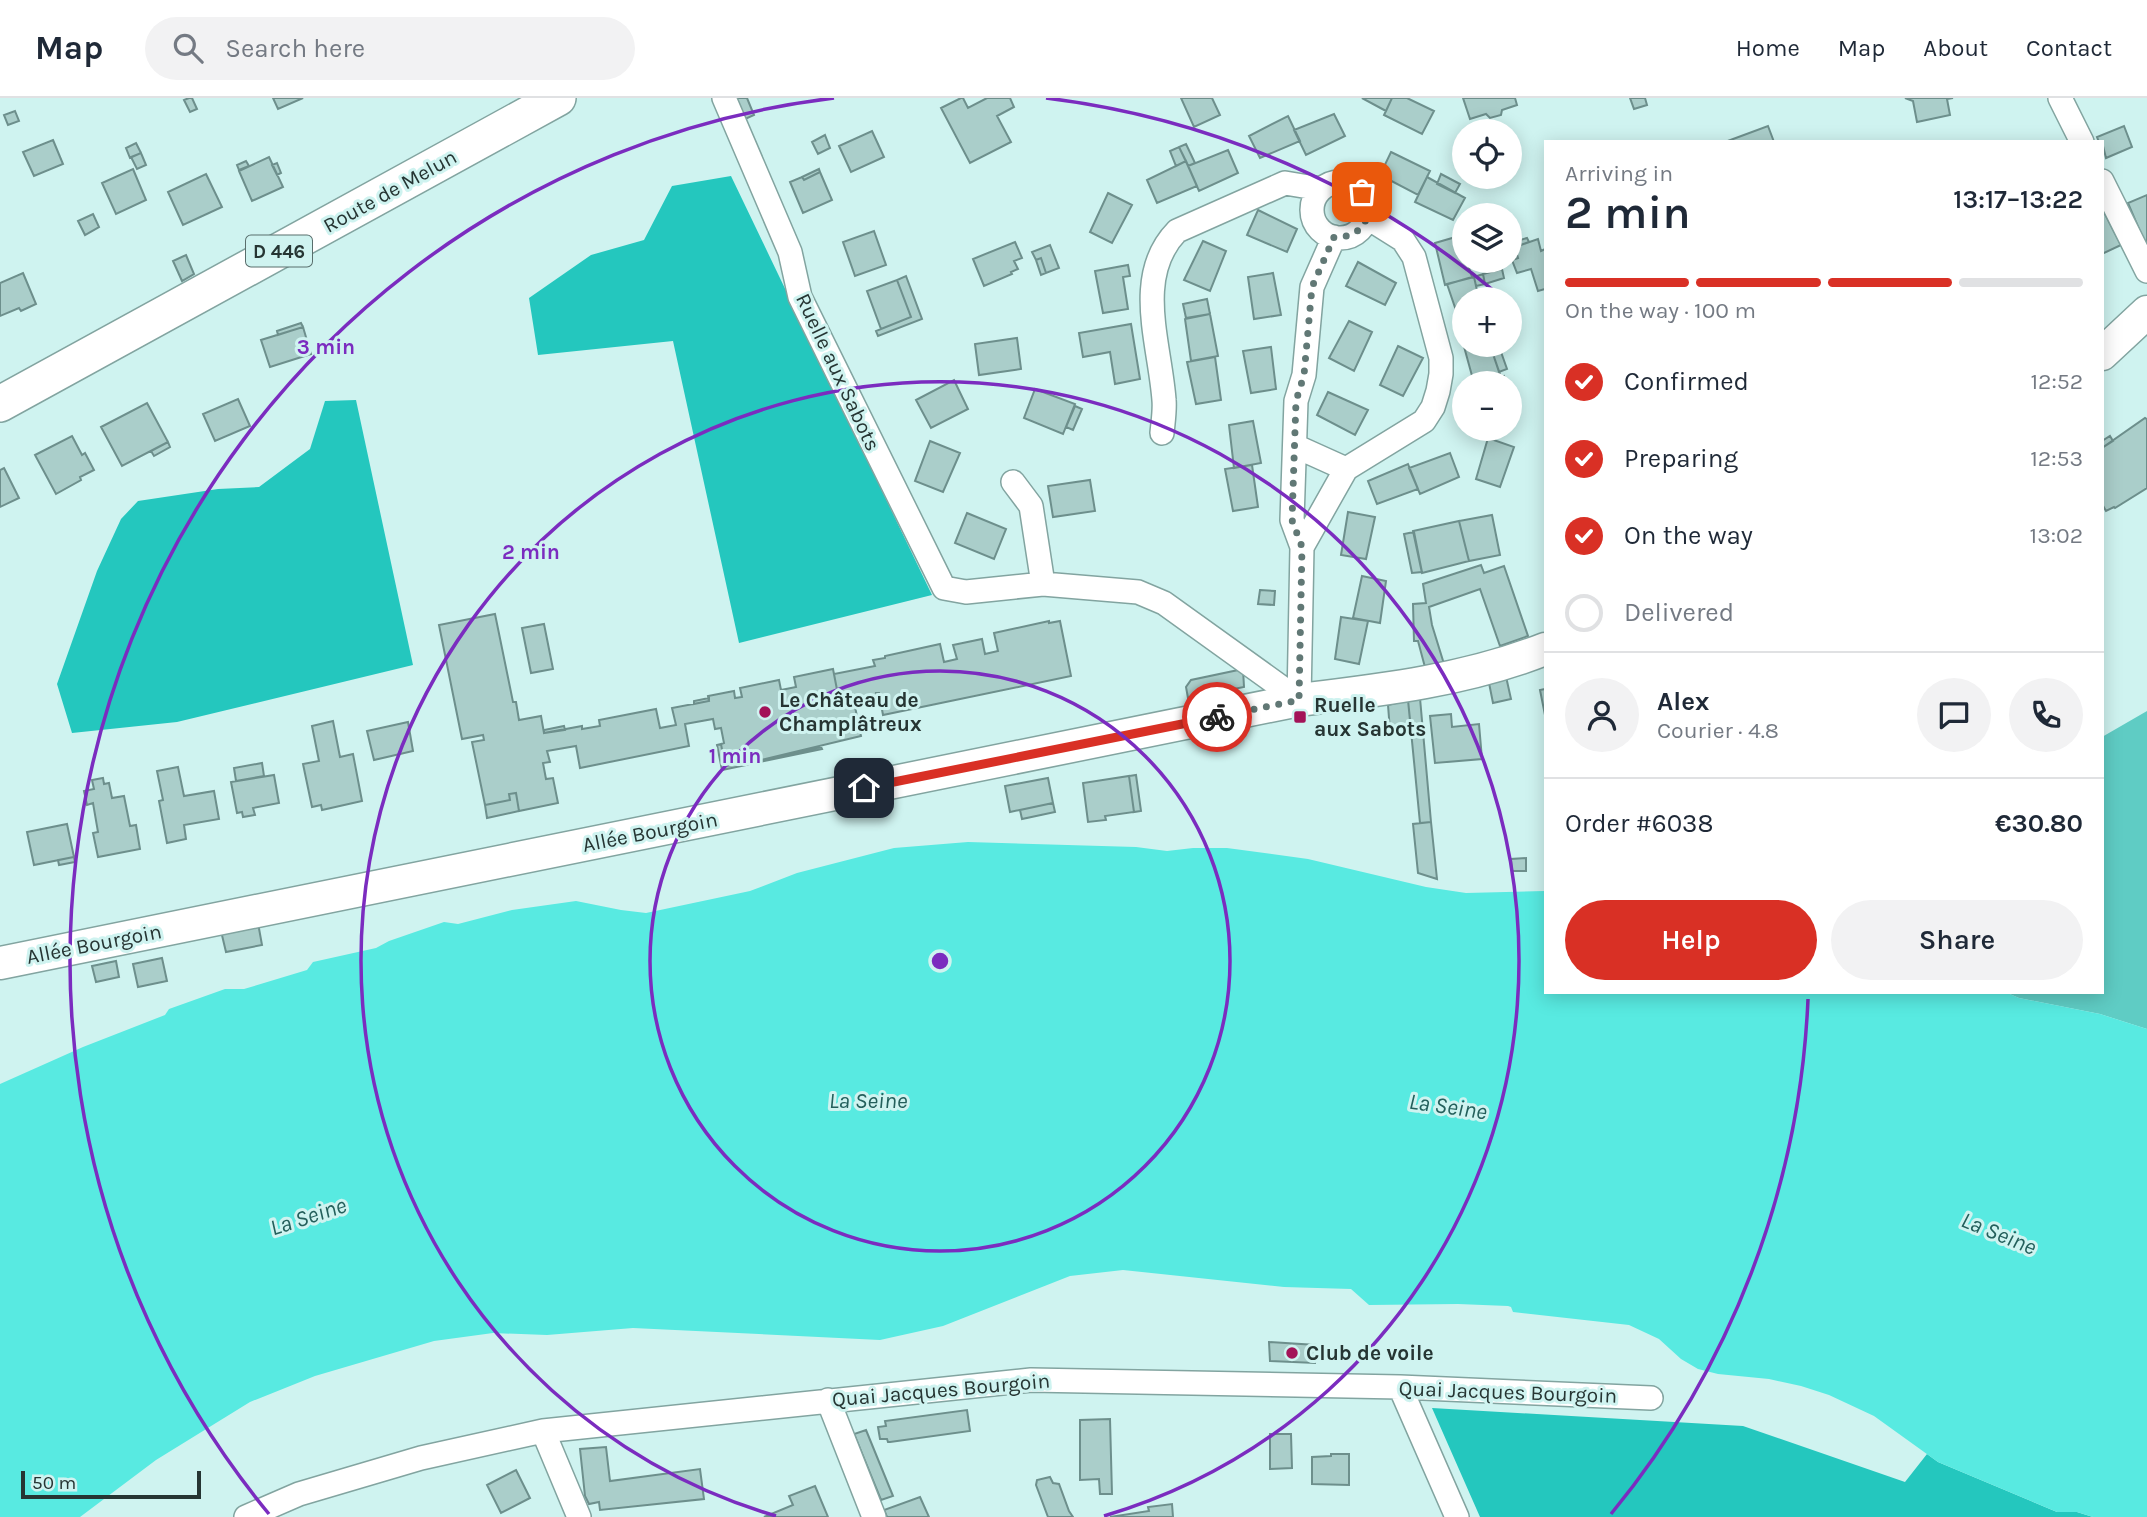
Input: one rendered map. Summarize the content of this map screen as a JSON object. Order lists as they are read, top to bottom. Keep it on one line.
{"streets":{"main road":["Route de Melun","D 446"],"street":["Ruelle aux Sabots","Allée Bourgoin","Quai Jacques Bourgoin"]},"crossings":[["Ruelle aux Sabots","Allée Bourgoin"]],"water":["La Seine"],"places":{"other":["Le Château de Champlâtreux","Club de voile"],"transit":["Ruelle aux Sabots"]},"scale_bar":"50 m","page":{"header":"Map","search":"Search here","nav":["Home","Map","About","Contact"],"map_buttons":["+","−"],"heading":["2 min","Arriving in","13:17–13:22"],"panel":["Alex","Courier · 4.8","Order #6038","€30.80"],"bar":"On the way · 100 m","list":[["Confirmed","12:52"],["Preparing","12:53"],["On the way","13:02"],"Delivered"],"buttons":["Help","Share"],"scale":"50 m"},"rings":["3 min","2 min","1 min"]}
